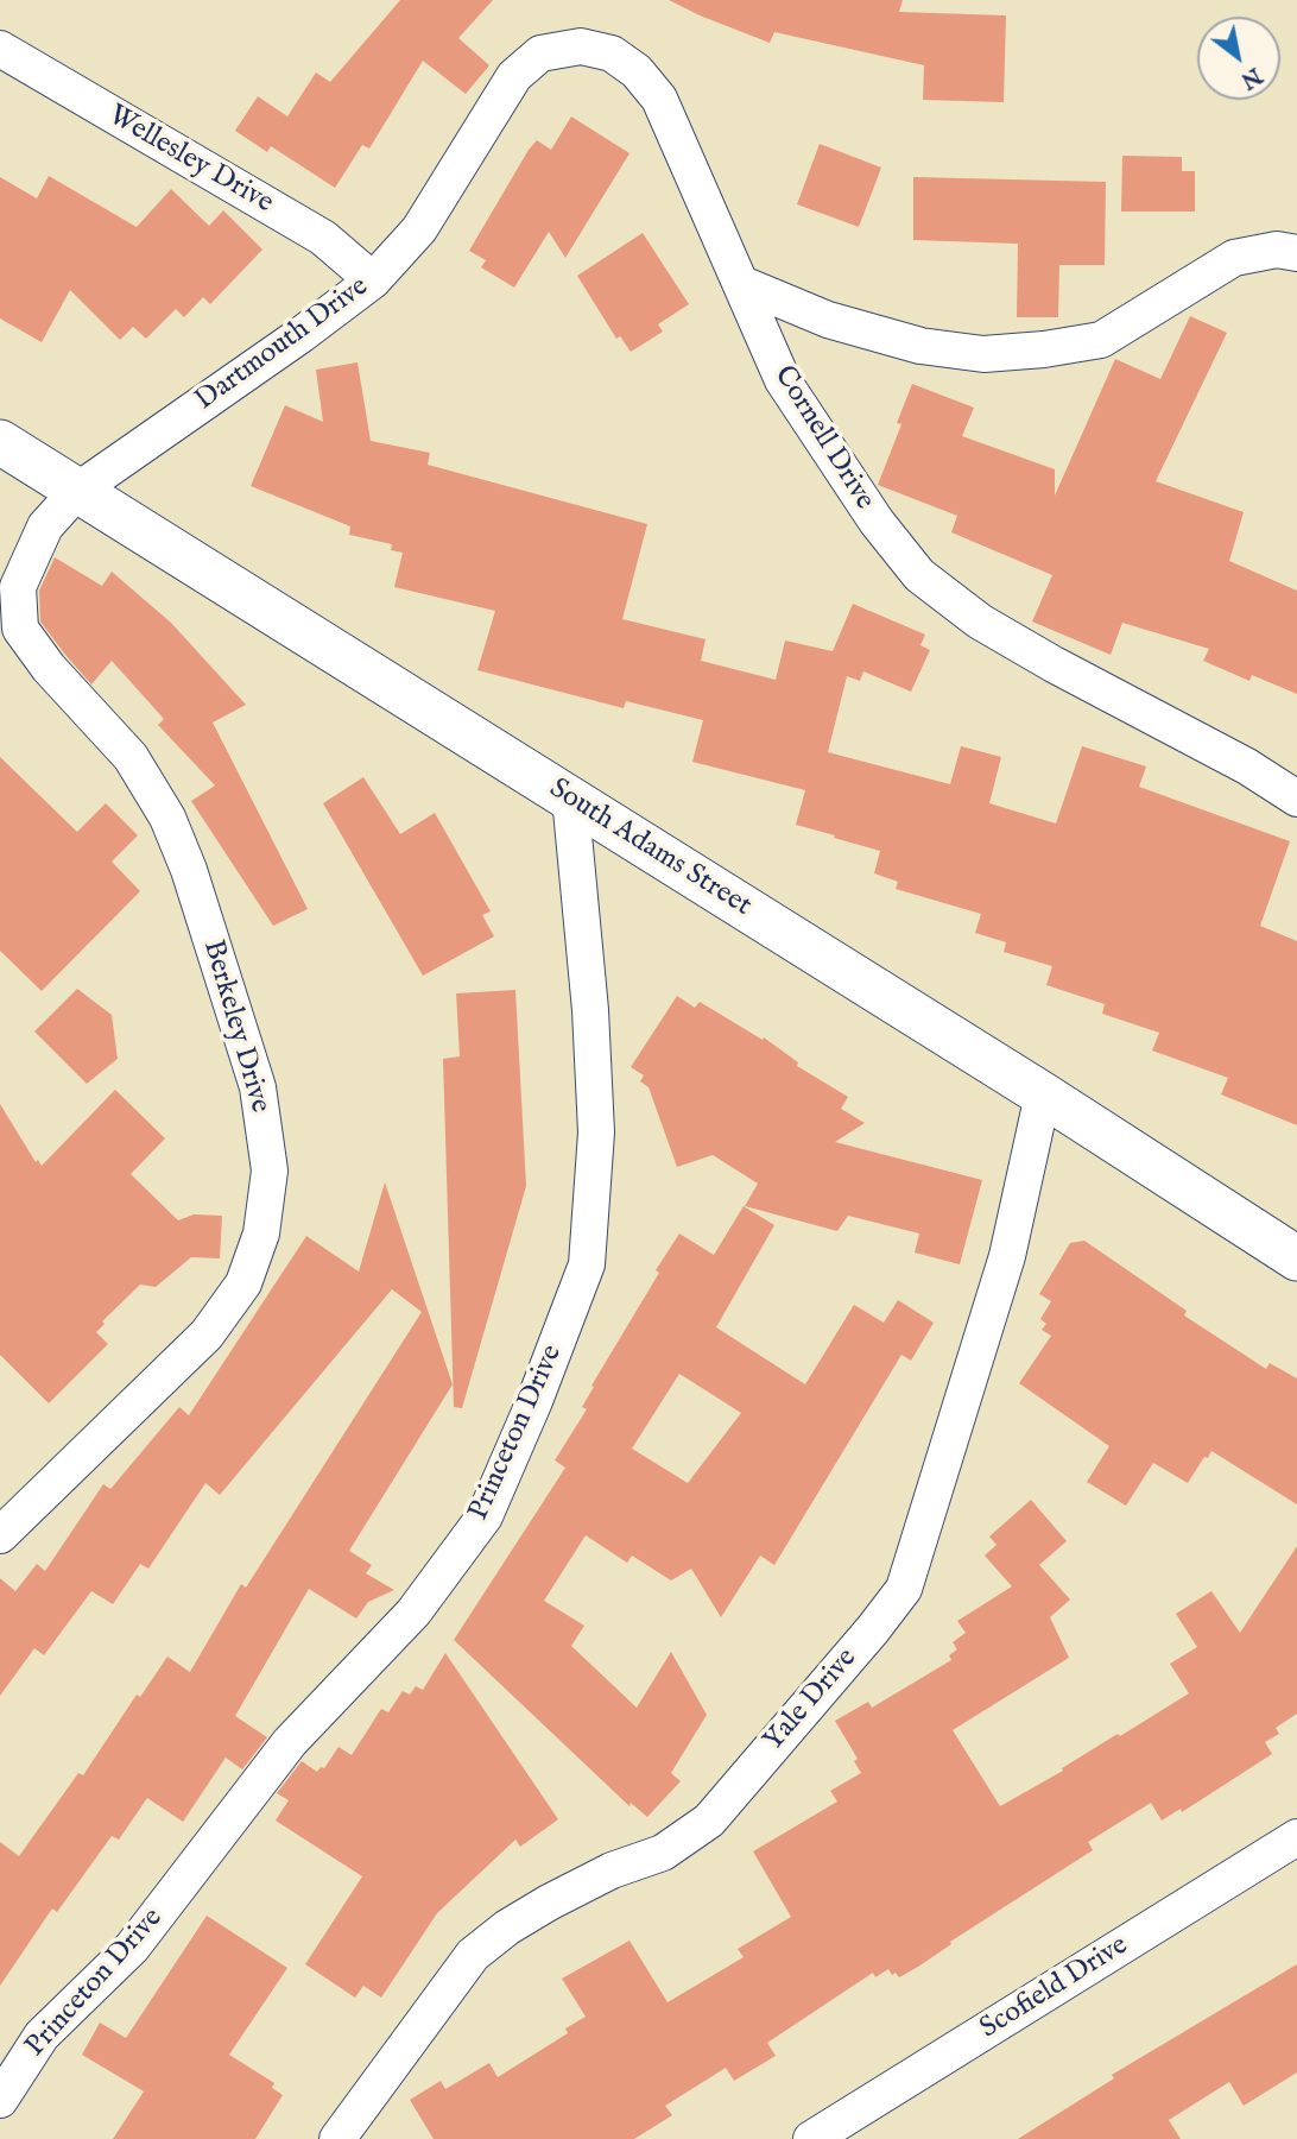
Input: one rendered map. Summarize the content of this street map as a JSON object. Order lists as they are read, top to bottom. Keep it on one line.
{"streets":{"street":["Wellesley Drive","Dartmouth Drive","Cornell Drive","South Adams Street","Berkeley Drive","Princeton Drive","Yale Drive","Scofield Drive"]},"crossings":[["Wellesley Drive","Dartmouth Drive"],["Dartmouth Drive","Cornell Drive"],["Dartmouth Drive","South Adams Street"],["Dartmouth Drive","Berkeley Drive"],["South Adams Street","Berkeley Drive"],["South Adams Street","Princeton Drive"],["South Adams Street","Yale Drive"]],"north":"bottom right"}
